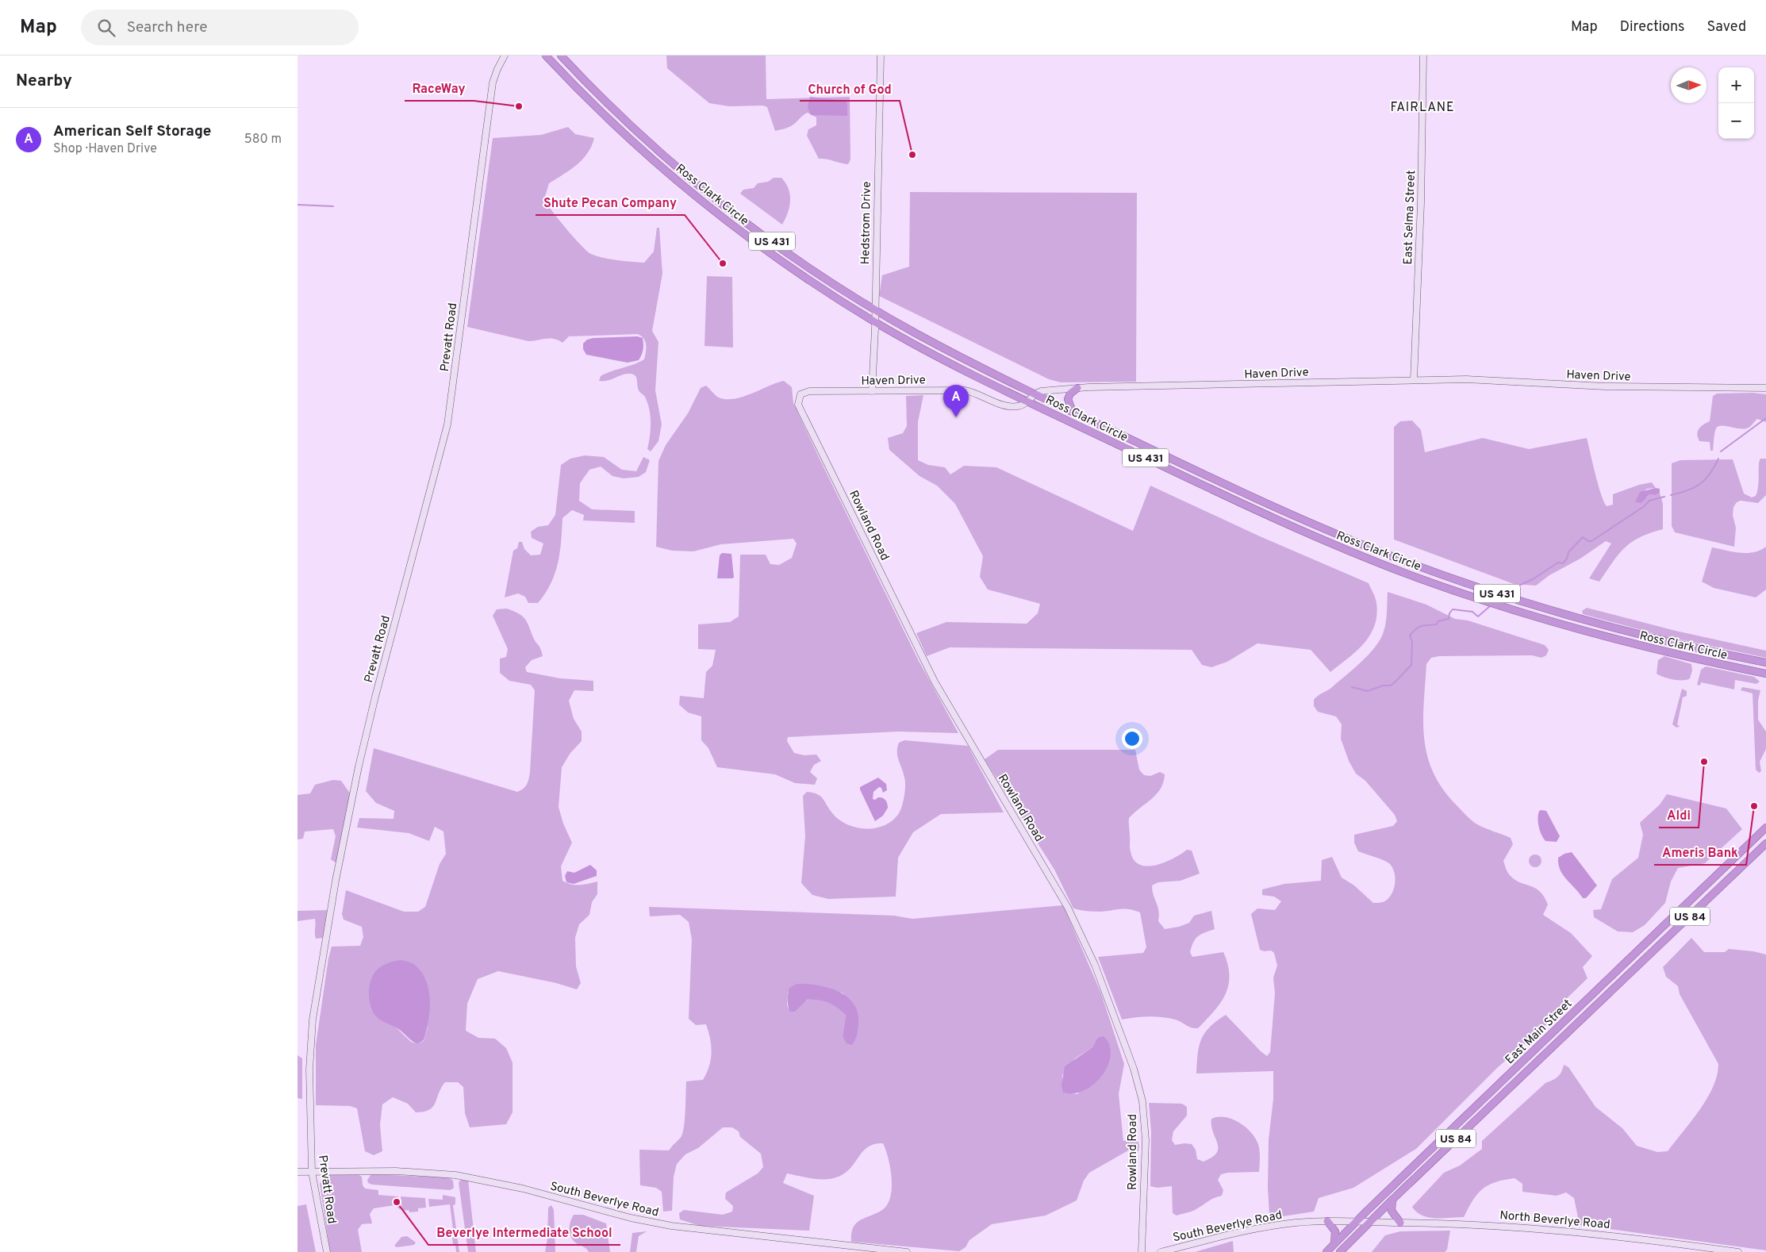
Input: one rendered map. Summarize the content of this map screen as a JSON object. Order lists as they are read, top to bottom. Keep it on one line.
{"streets":{"highway":["Ross Clark Circle","US 431","US 84","East Main Street"],"street":["East Selma Street","Hedstrom Drive","Prevatt Road","Haven Drive","Rowland Road","South Beverlye Road","North Beverlye Road"]},"crossings":[["Ross Clark Circle","Hedstrom Drive"],["Ross Clark Circle","Haven Drive"],["East Selma Street","Haven Drive"],["Hedstrom Drive","Haven Drive"],["Prevatt Road","South Beverlye Road"],["Haven Drive","Rowland Road"],["East Main Street","South Beverlye Road"],["East Main Street","North Beverlye Road"],["South Beverlye Road","North Beverlye Road"]],"districts":["FAIRLANE"],"places":["RaceWay","Church of God","Shute Pecan Company","Aldi","Ameris Bank","Beverlye Intermediate School"],"north":"right","page":{"header":"Map","search":"Search here","nav":["Map","Directions","Saved"],"heading":"Nearby","map_buttons":["+","−"],"list":[{"mark":"A","name":"American Self Storage","note":"Shop · Haven Drive","value":"580 m"}],"pins":"A"}}
